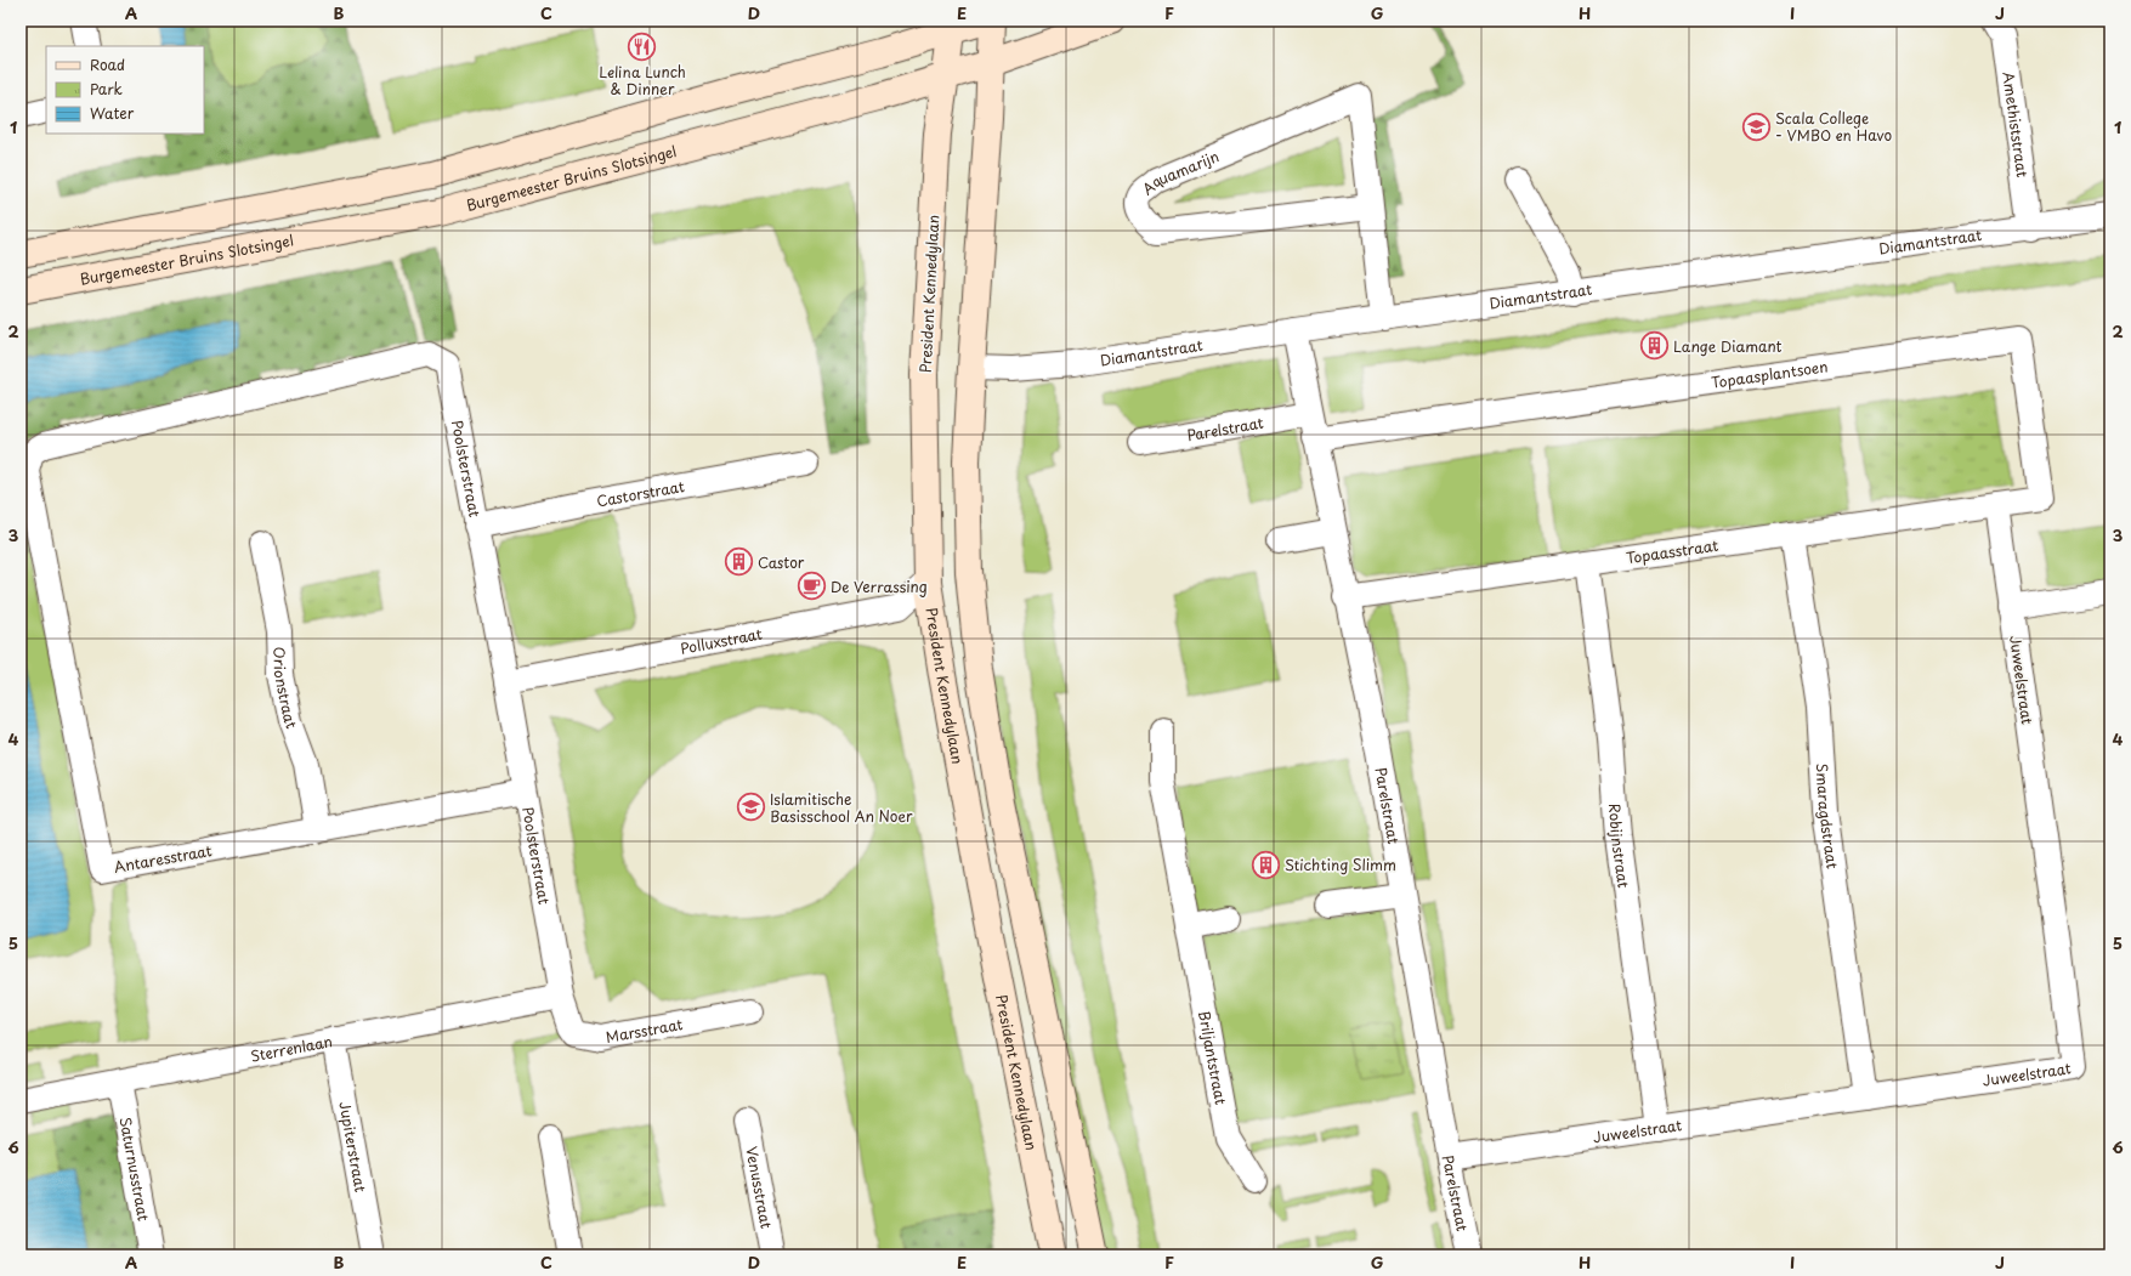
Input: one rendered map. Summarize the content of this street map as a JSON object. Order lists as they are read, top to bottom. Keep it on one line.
{"streets":{"main road":["Burgemeester Bruins Slotsingel","President Kennedylaan"],"street":["Amethiststraat","Aquamarijn","Diamantstraat","Topaasplantsoen","Parelstraat","Poolsterstraat","Castorstraat","Topaasstraat","Polluxstraat","Juweelstraat","Orionstraat","Smaragdstraat","Robijnstraat","Antaresstraat","Marsstraat","Sterrenlaan","Briljantstraat","Jupiterstraat","Saturnusstraat","Venusstraat"]},"crossings":[["Amethiststraat","Diamantstraat"],["Aquamarijn","Diamantstraat"],["Burgemeester Bruins Slotsingel","President Kennedylaan"],["Diamantstraat","Parelstraat"],["President Kennedylaan","Polluxstraat"],["Topaasplantsoen","Parelstraat"],["Topaasplantsoen","Topaasstraat"],["Topaasplantsoen","Juweelstraat"],["Parelstraat","Topaasstraat"],["Parelstraat","Juweelstraat"],["Poolsterstraat","Castorstraat"],["Poolsterstraat","Polluxstraat"],["Poolsterstraat","Antaresstraat"],["Poolsterstraat","Marsstraat"],["Poolsterstraat","Sterrenlaan"],["Topaasstraat","Juweelstraat"],["Topaasstraat","Smaragdstraat"],["Topaasstraat","Robijnstraat"],["Juweelstraat","Smaragdstraat"],["Juweelstraat","Robijnstraat"],["Orionstraat","Antaresstraat"],["Marsstraat","Sterrenlaan"],["Sterrenlaan","Jupiterstraat"],["Sterrenlaan","Saturnusstraat"]],"places":{"restaurant":["Lelina Lunch & Dinner"],"school or university":["Scala College - VMBO en Havo","Islamitische Basisschool An Noer"],"building":["Lange Diamant","Castor","Stichting Slimm"],"cafe":["De Verrassing"]},"legend":["Road","Park","Water"],"grid":{"columns":["A","B","C","D","E","F","G","H","I","J"],"rows":["1","2","3","4","5","6"]}}
